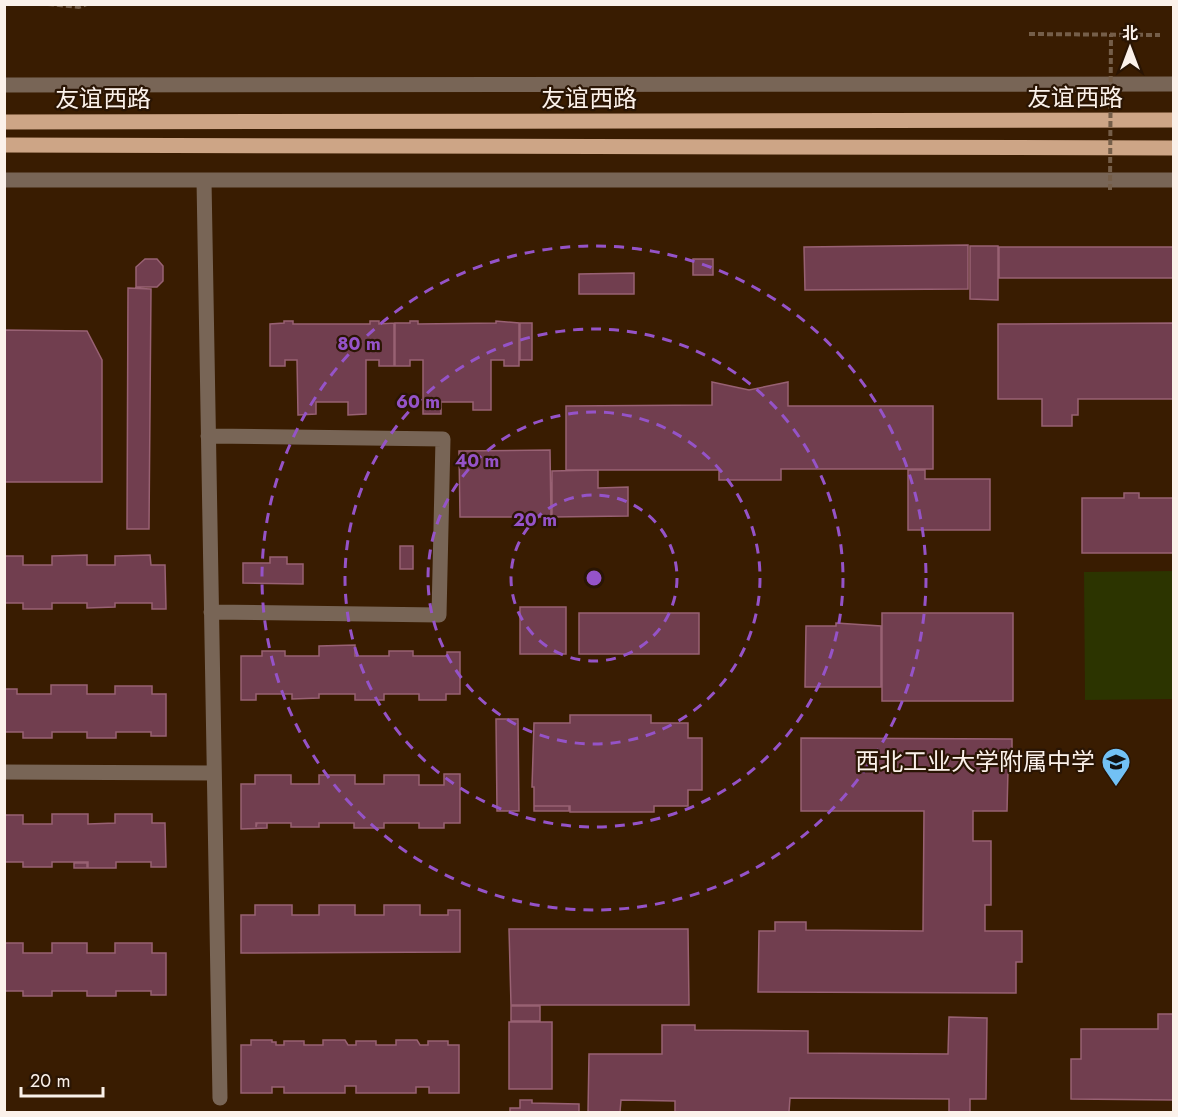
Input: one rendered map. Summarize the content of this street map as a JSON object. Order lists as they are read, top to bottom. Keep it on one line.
{"streets":{"main road":["友谊西路"]},"places":{"school or university":["西北工业大学附属中学"]},"scale_bar":"20 m","north":"top","rings":["80 m","60 m","40 m","20 m"]}
